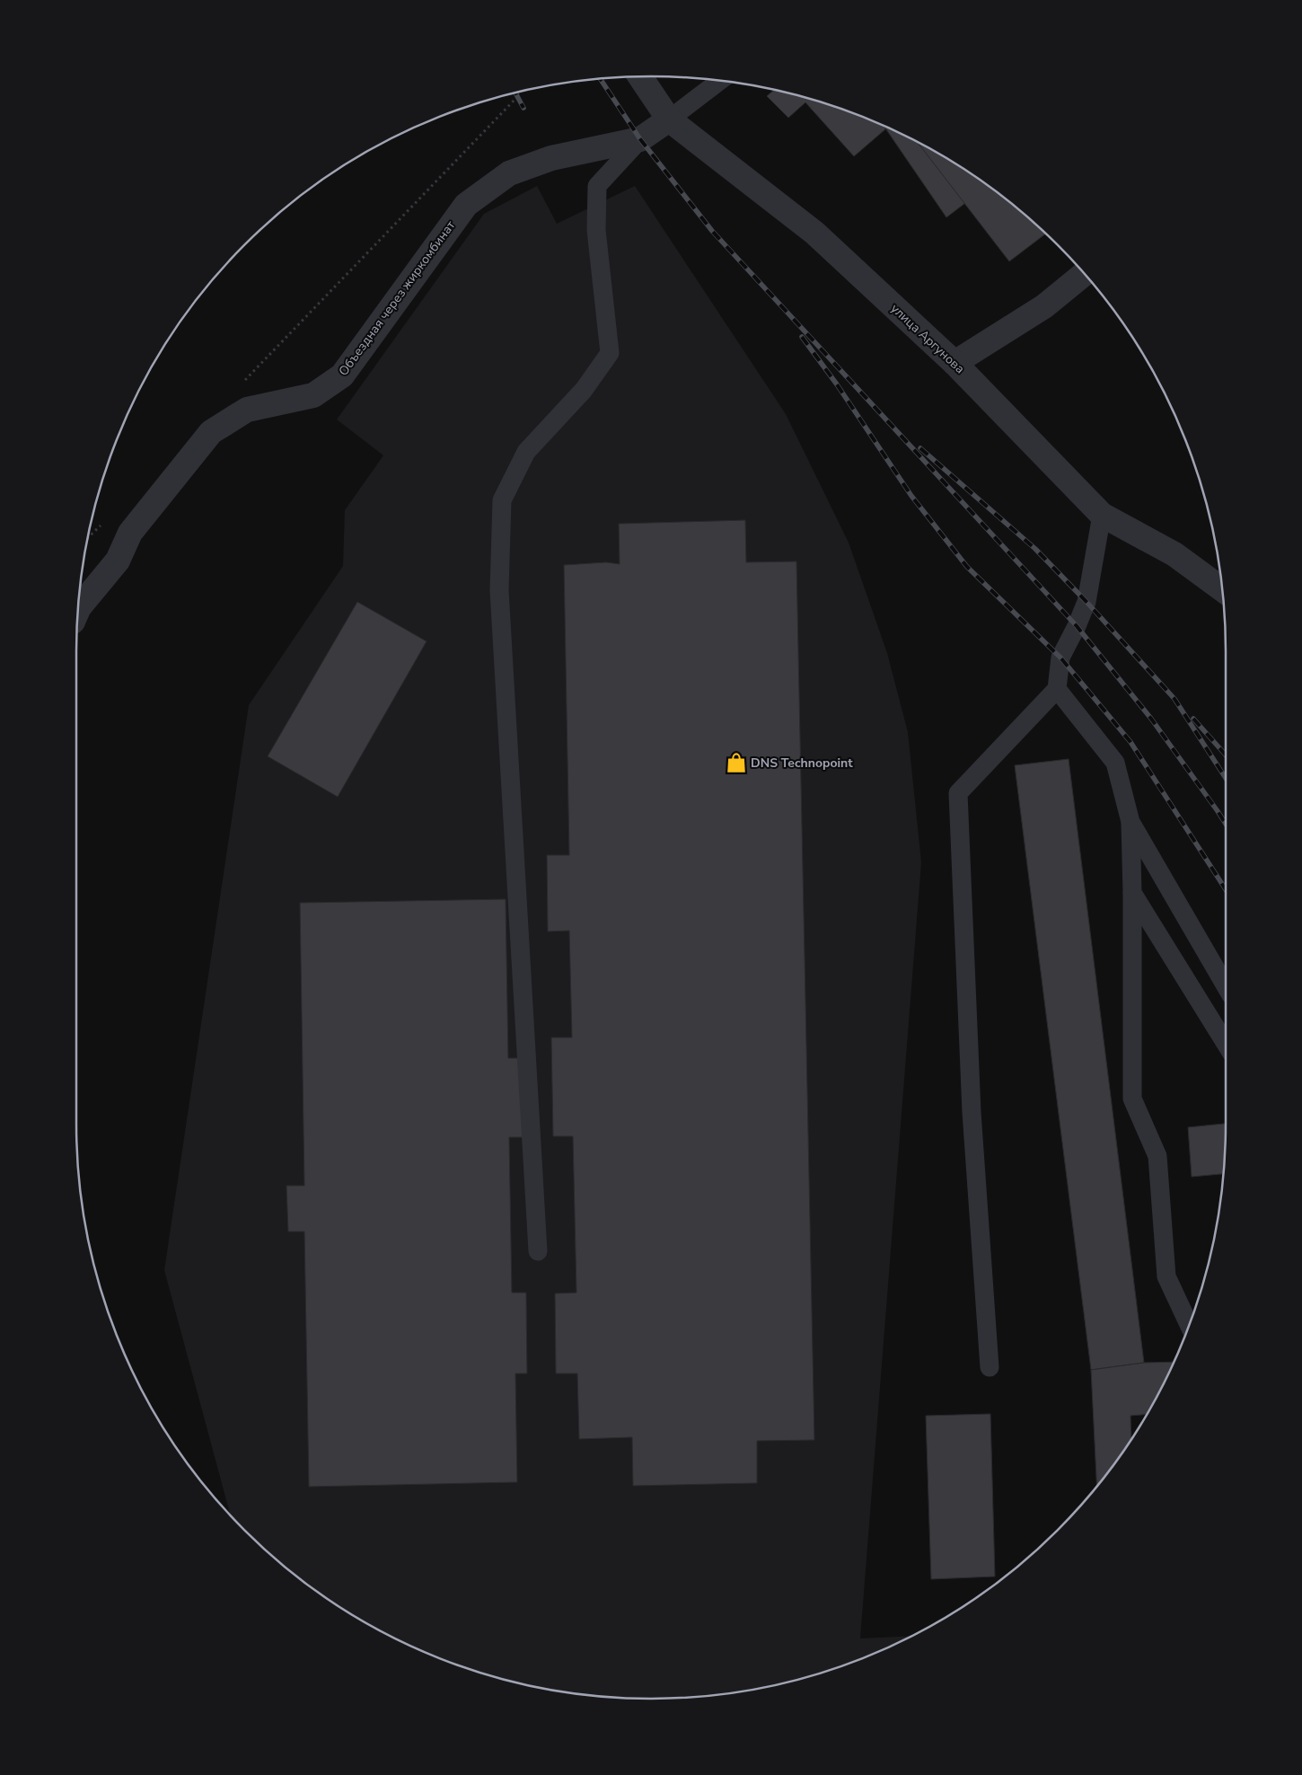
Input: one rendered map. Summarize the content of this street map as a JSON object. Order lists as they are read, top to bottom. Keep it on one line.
{"streets":{"street":["Объездная через жиркомбинат","улица Аргунова"]},"crossings":[["Объездная через жиркомбинат","улица Аргунова"]],"places":{"shop":["DNS Technopoint"]}}
